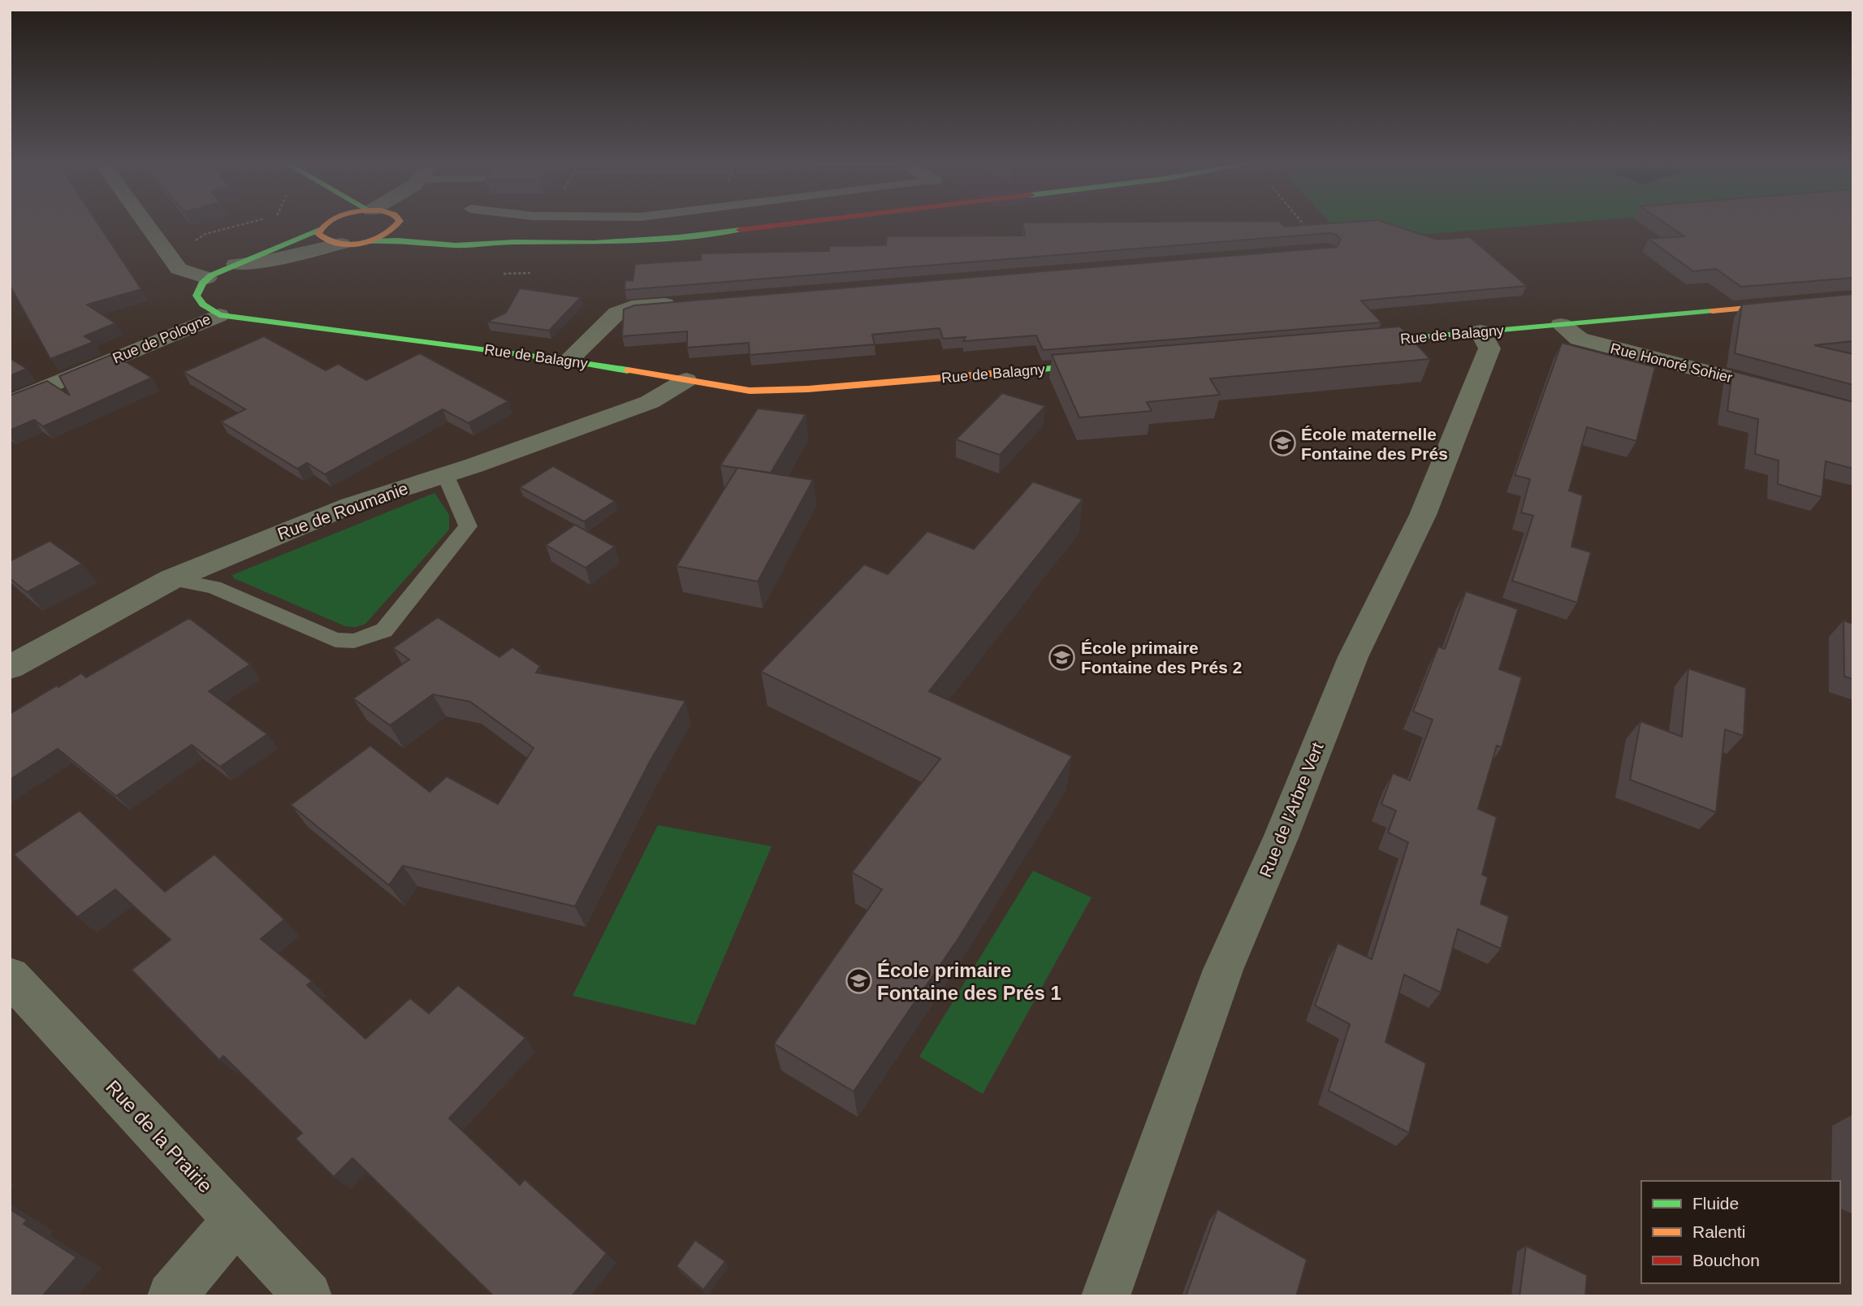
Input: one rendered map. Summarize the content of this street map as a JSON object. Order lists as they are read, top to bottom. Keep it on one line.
{"streets":{"street":["Rue de Balagny","Rue de Pologne","Rue Honoré Sohier","Rue de Roumanie","Rue de l'Arbre Vert","Rue de la Prairie"]},"crossings":[["Rue de Balagny","Rue de Pologne"],["Rue de Balagny","Rue Honoré Sohier"],["Rue de Balagny","Rue de Roumanie"],["Rue de Balagny","Rue de l'Arbre Vert"]],"places":{"school or university":["École maternelle Fontaine des Prés","École primaire Fontaine des Prés 2","École primaire Fontaine des Prés 1"]},"legend":["Fluide","Ralenti","Bouchon"]}
